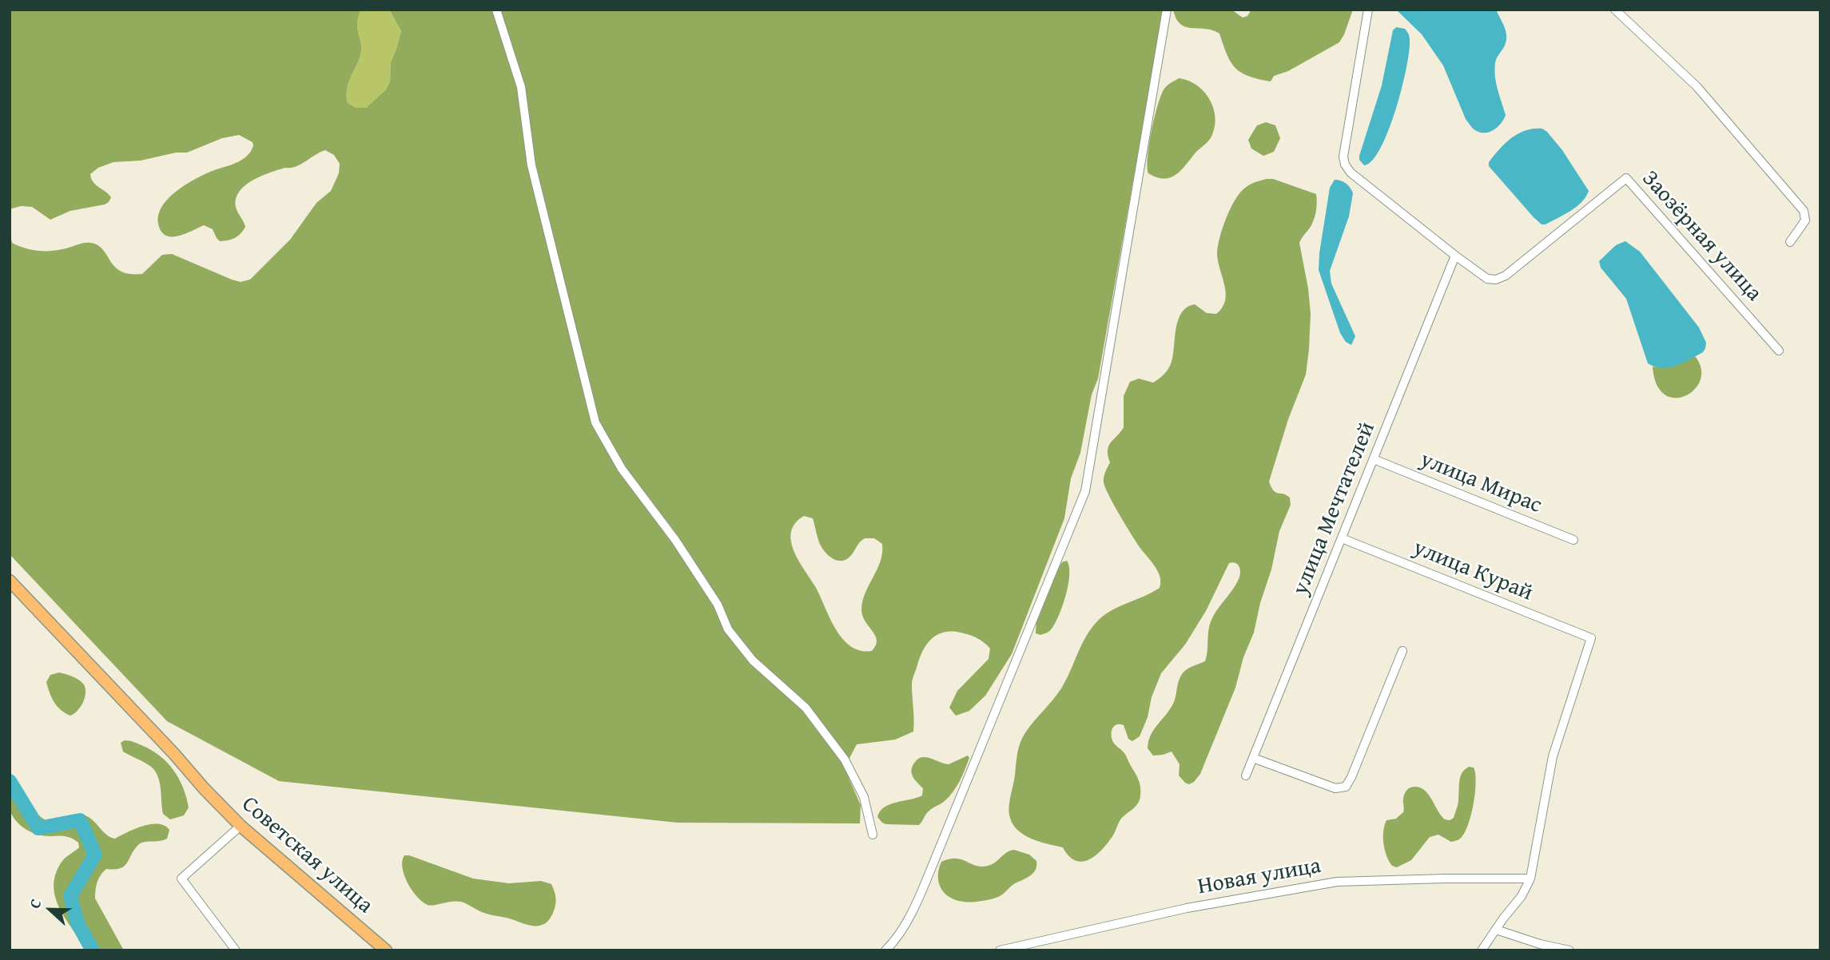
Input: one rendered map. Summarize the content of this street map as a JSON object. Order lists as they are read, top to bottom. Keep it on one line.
{"streets":{"main road":["Советская улица"],"street":["Заозёрная улица","улица Мирас","улица Мечтателей","улица Курай","Новая улица"]},"crossings":[["Заозёрная улица","улица Мечтателей"],["улица Мирас","улица Мечтателей"],["улица Мечтателей","улица Курай"],["улица Курай","Новая улица"]],"north":"left"}
